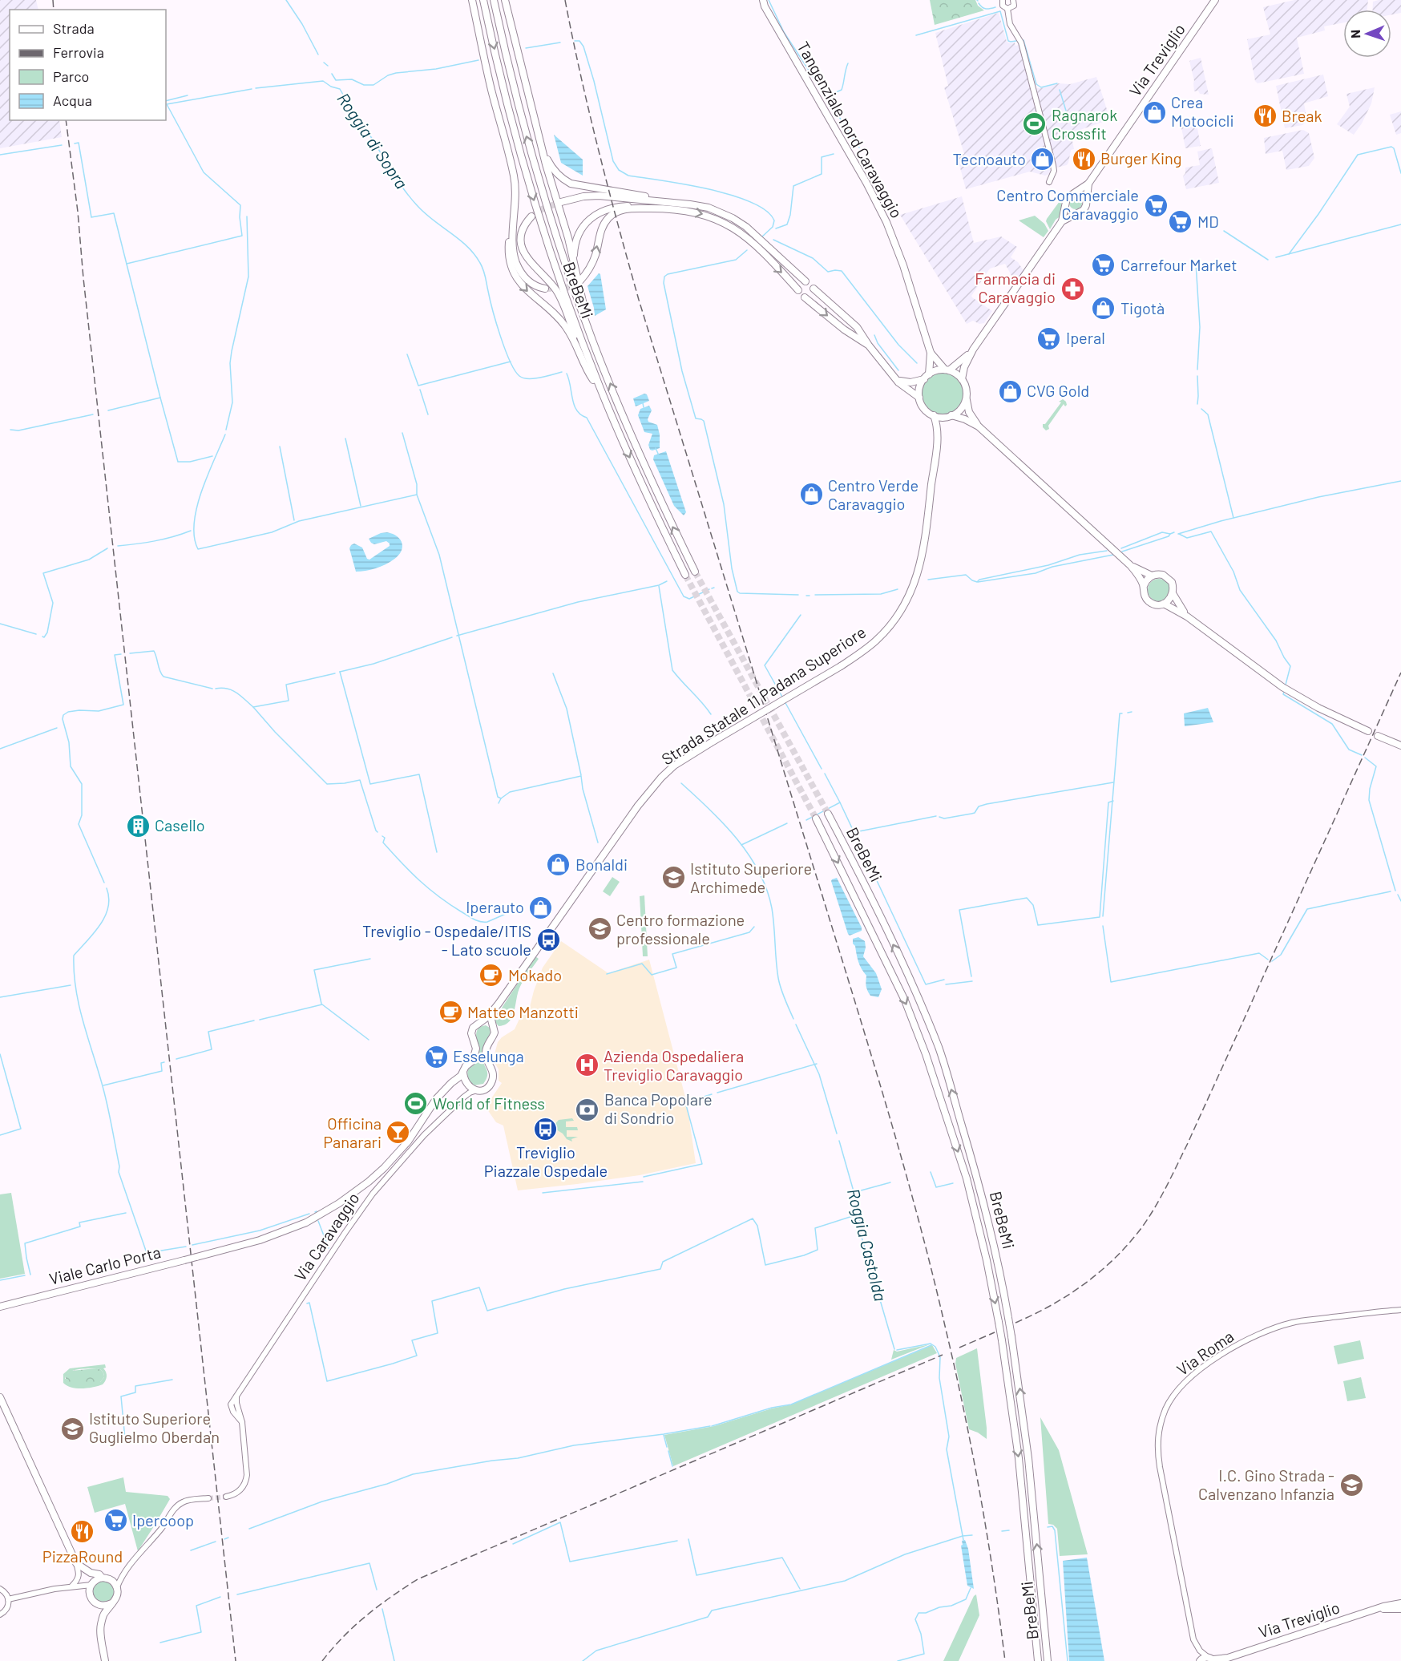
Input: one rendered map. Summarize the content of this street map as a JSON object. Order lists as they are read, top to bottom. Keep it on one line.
{"streets":{"highway":["BreBeMi"],"main road":["Via Treviglio","Tangenziale nord Caravaggio","Strada Statale 11 Padana Superiore","Via Caravaggio","Viale Carlo Porta"],"street":["Via Roma"]},"crossings":[["Via Treviglio","Via Roma"],["Tangenziale nord Caravaggio","Strada Statale 11 Padana Superiore"],["Strada Statale 11 Padana Superiore","Via Caravaggio"],["Via Caravaggio","Viale Carlo Porta"]],"water":["Roggia di Sopra","Roggia Castolda"],"places":{"shop":["Crea Motocicli","Tecnoauto","Tigotà","CVG Gold","Centro Verde Caravaggio","Bonaldi","Iperauto"],"restaurant":["Break","Burger King","PizzaRound"],"sports":["Ragnarok Crossfit","World of Fitness"],"supermarket":["Centro Commerciale Caravaggio","MD","Carrefour Market","Iperal","Esselunga","Ipercoop"],"pharmacy":["Farmacia di Caravaggio"],"building":["Casello"],"school or university":["Istituto Superiore Archimede","Centro formazione professionale","Istituto Superiore Guglielmo Oberdan","I.C. Gino Strada - Calvenzano Infanzia"],"bus stop":["Treviglio - Ospedale/ITIS - Lato scuole","Treviglio Piazzale Ospedale"],"cafe":["Mokado","Matteo Manzotti"],"hospital":["Azienda Ospedaliera Treviglio Caravaggio"],"bank":["Banca Popolare di Sondrio"],"bar":["Officina Panarari"]},"legend":["Strada","Ferrovia","Parco","Acqua"],"north":"left"}
